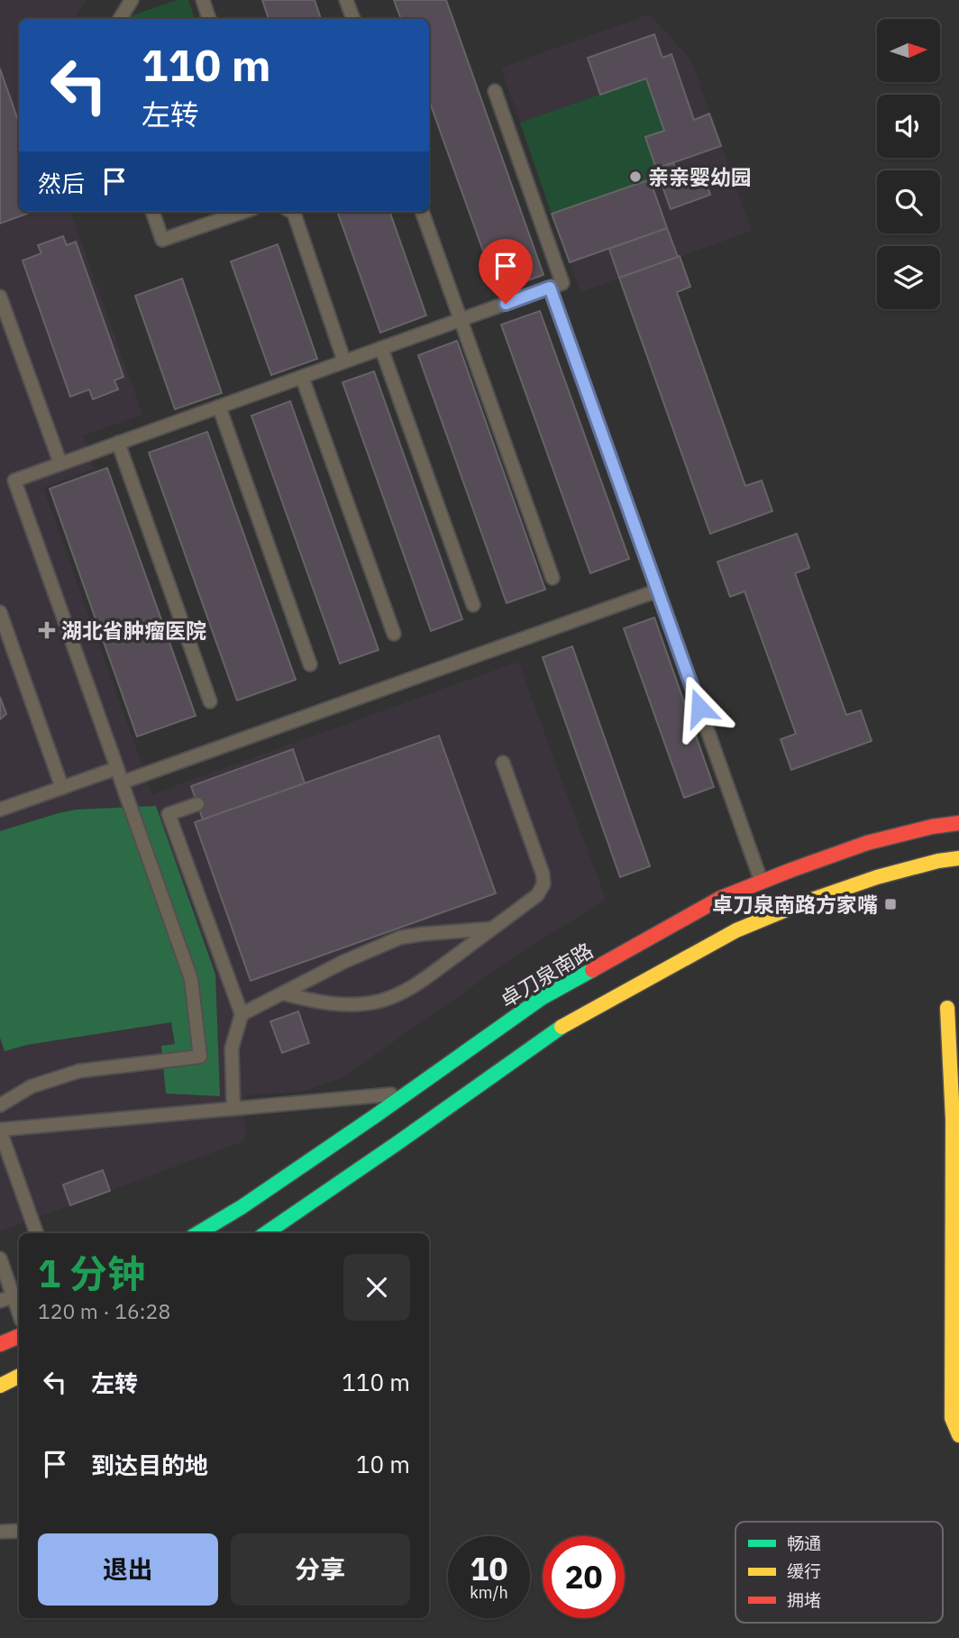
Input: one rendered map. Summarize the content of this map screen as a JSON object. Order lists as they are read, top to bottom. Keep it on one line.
{"streets":{"street":["卓刀泉南路"]},"places":{"other":["亲亲婴幼园"],"health":["湖北省肿瘤医院"],"transit":["卓刀泉南路方家嘴"]},"legend":["畅通","缓行","拥堵"],"north":"right","page":{"turn":["110 m","左转"],"then":"然后","heading":["1 分钟","120 m · 16:28"],"list":[{"name":"左转","value":"110 m"},{"name":"到达目的地","value":"10 m"}],"buttons":["退出","分享"],"speed":"10 km/h","limit":"20"}}
